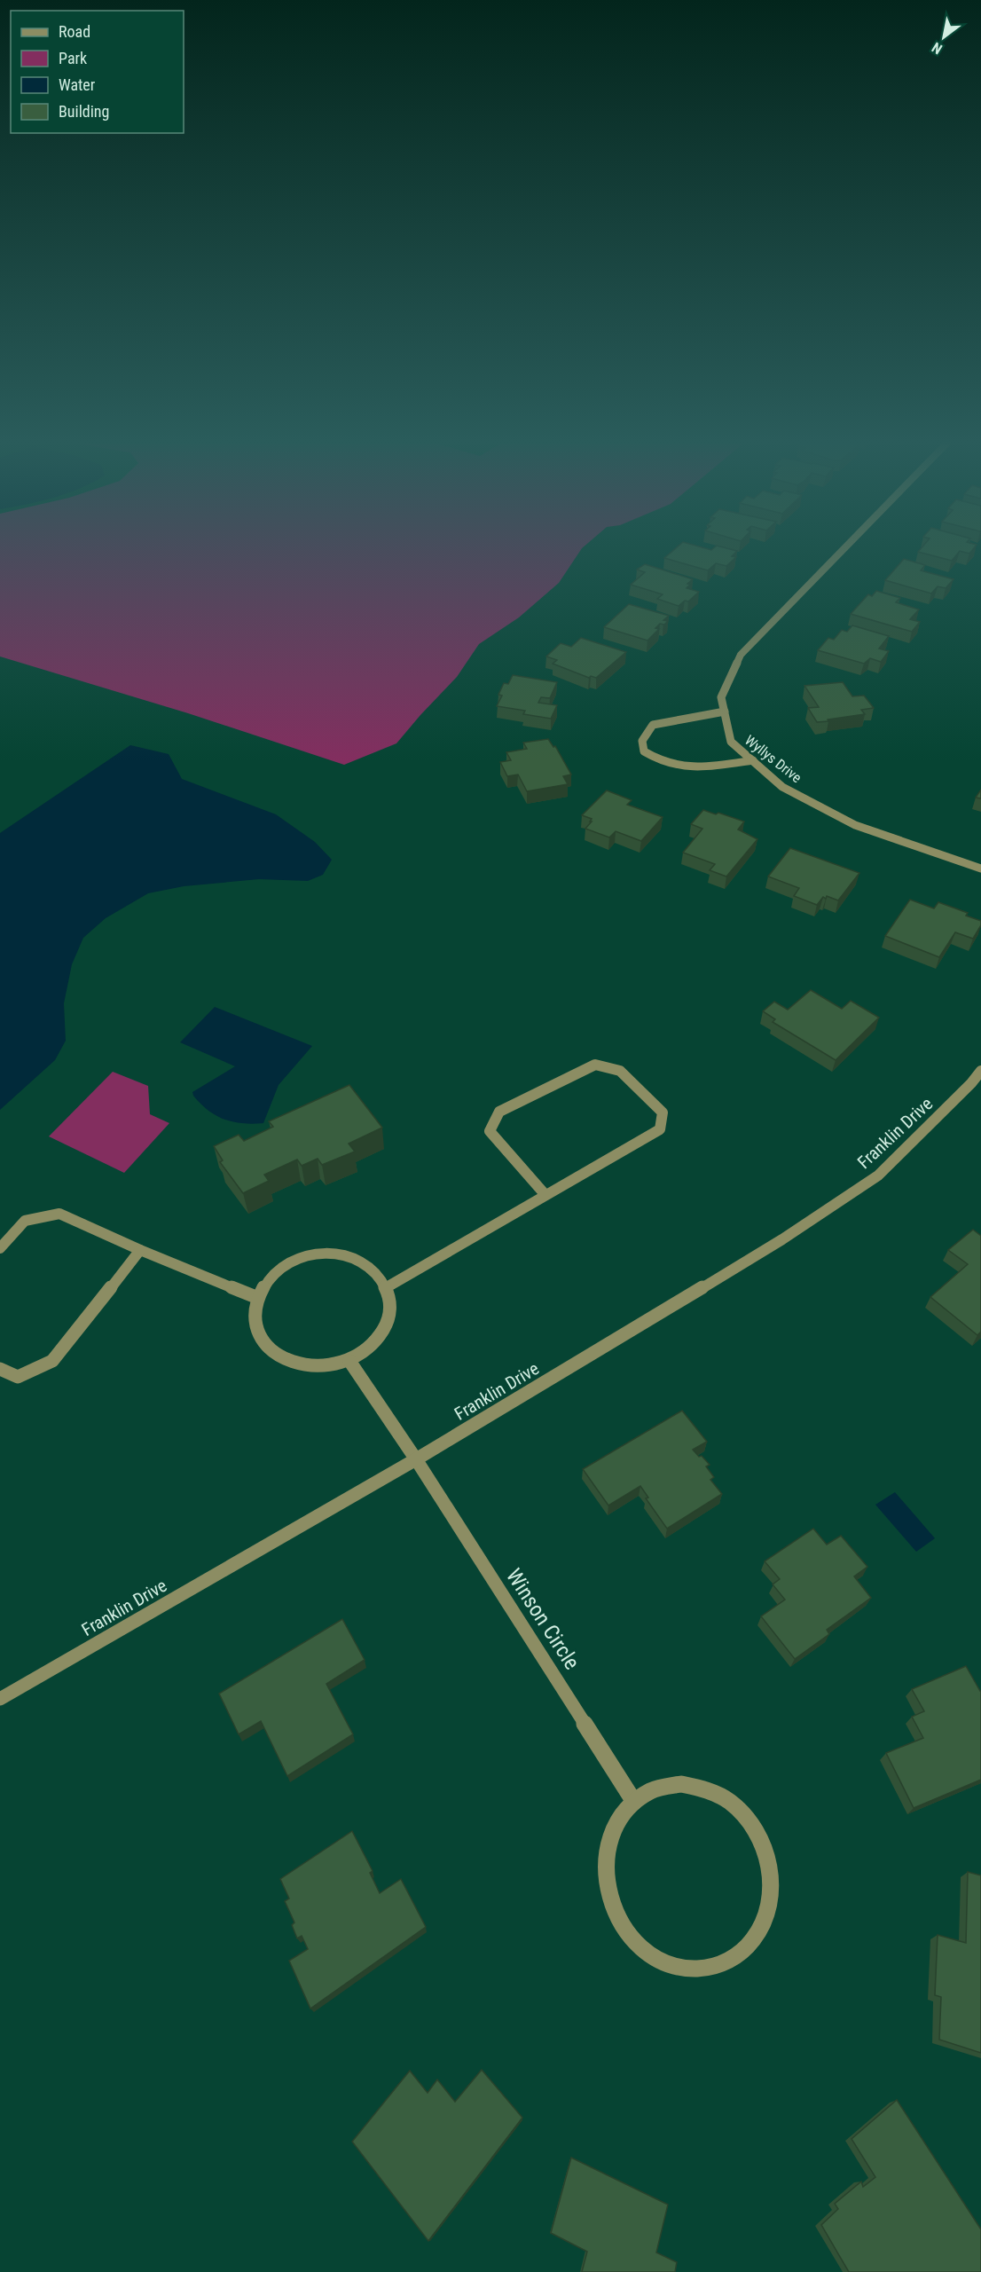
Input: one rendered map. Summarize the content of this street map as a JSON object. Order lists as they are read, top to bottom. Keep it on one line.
{"streets":{"street":["Wyllys Drive","Franklin Drive","Winson Circle"]},"crossings":[["Franklin Drive","Winson Circle"]],"legend":["Road","Park","Water","Building"],"north":"bottom left"}
